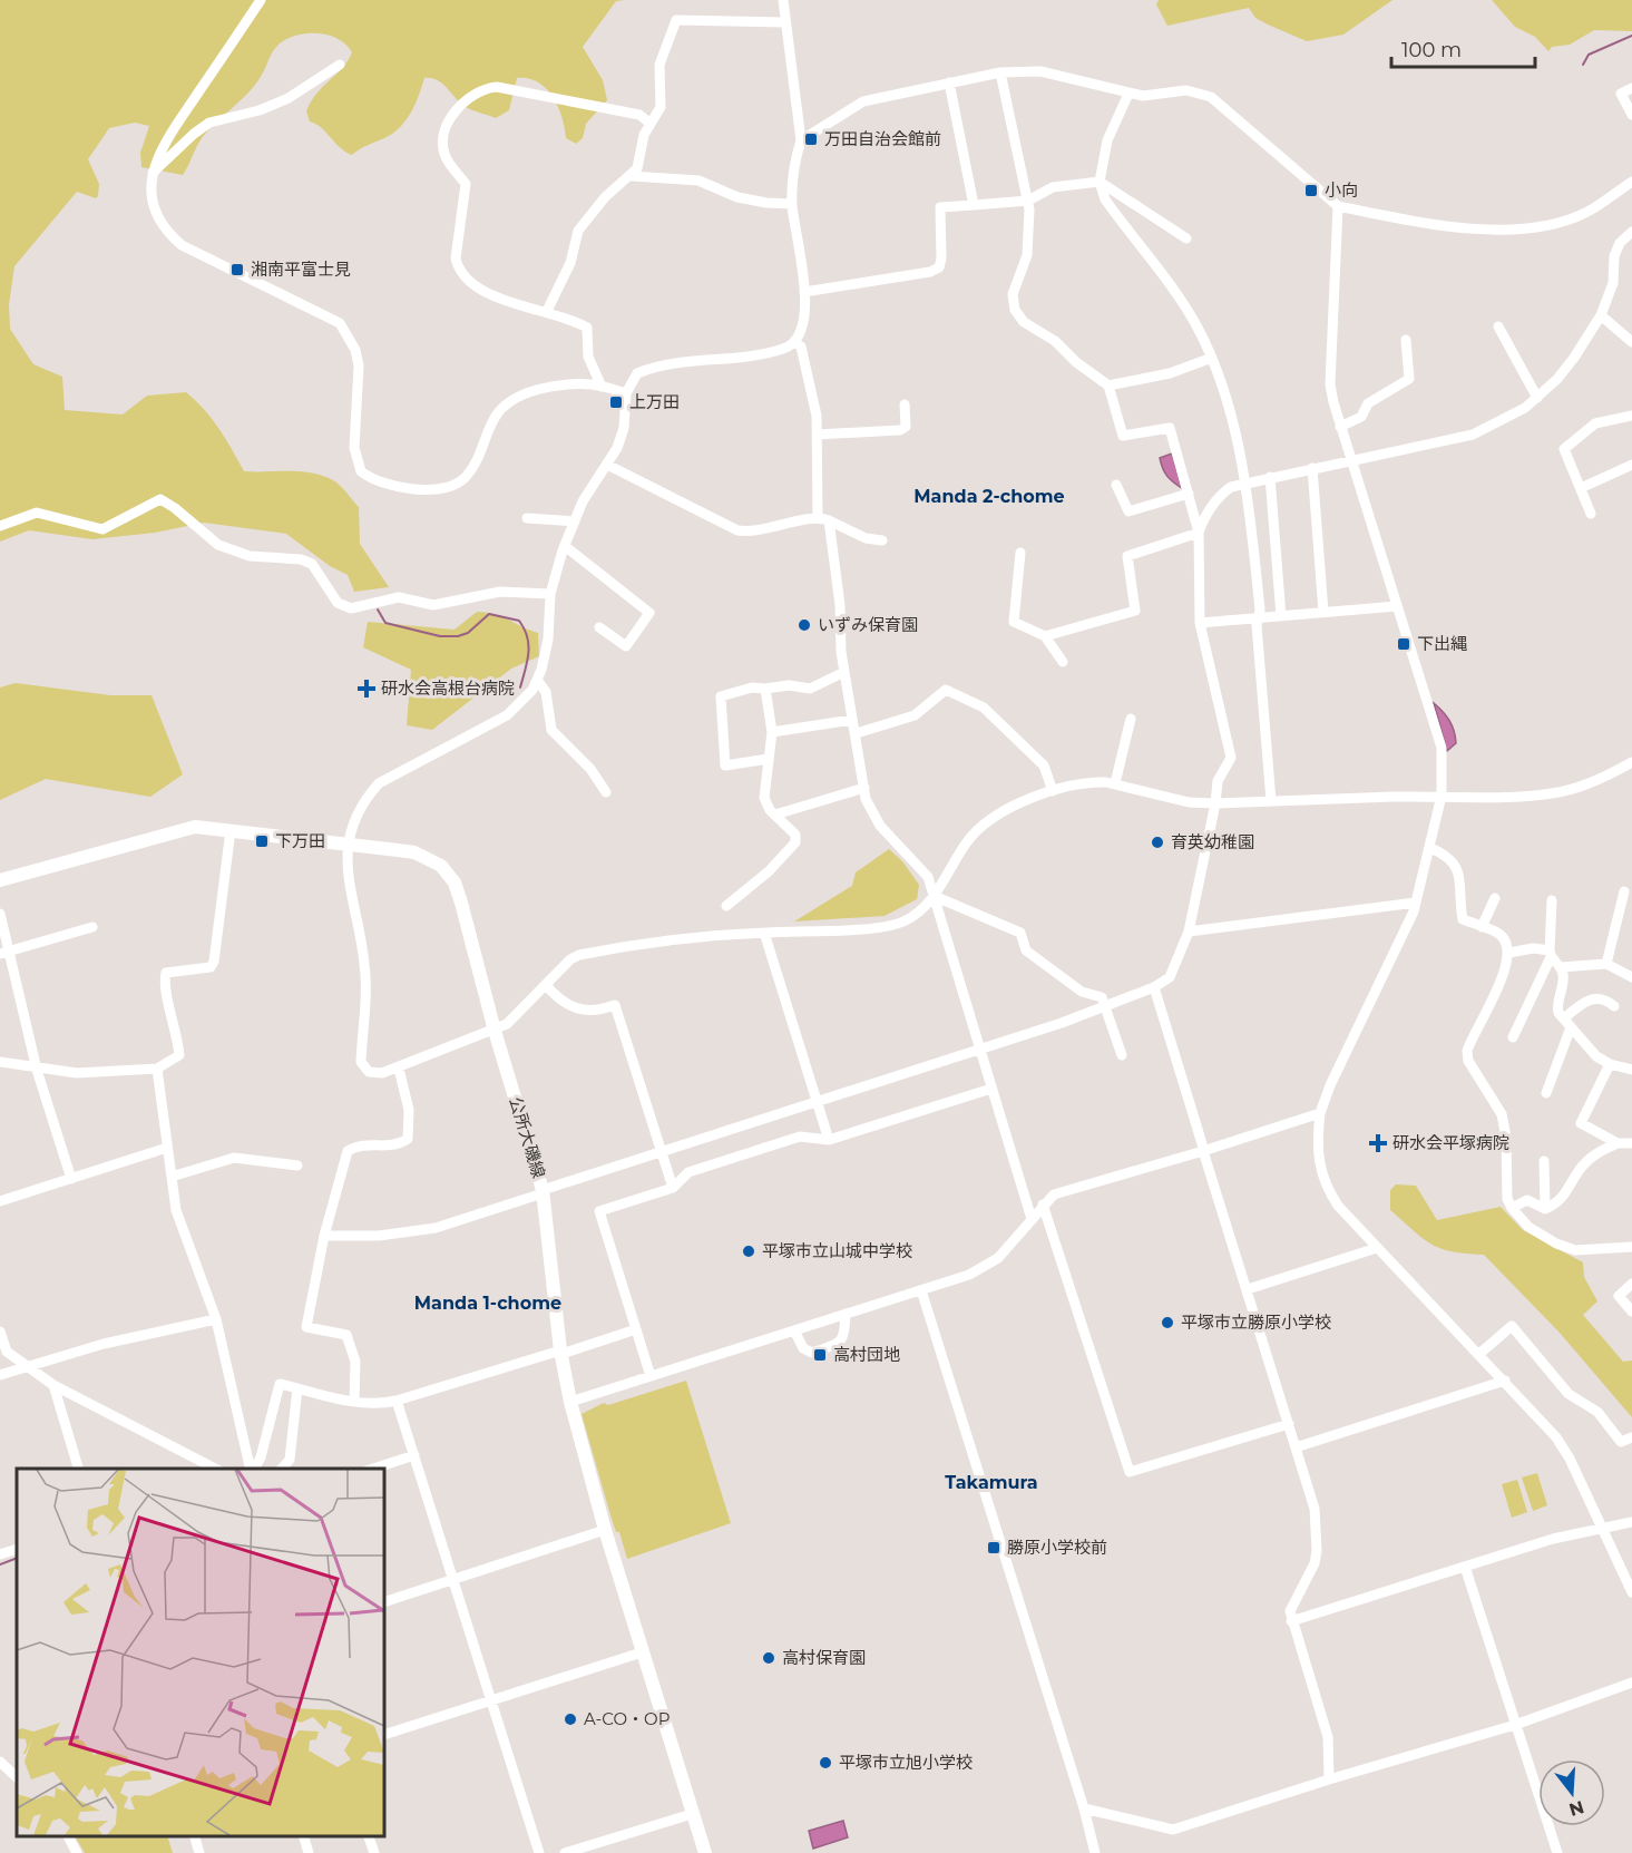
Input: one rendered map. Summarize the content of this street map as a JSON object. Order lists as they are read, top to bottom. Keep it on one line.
{"streets":{"main road":["公所大磯線"]},"districts":["Manda 2-chome","Manda 1-chome","Takamura"],"places":{"transit":["万田自治会館前","小向","湘南平富士見","上万田","下出縄","下万田","高村団地","勝原小学校前"],"other":["いずみ保育園","育英幼稚園","平塚市立山城中学校","平塚市立勝原小学校","高村保育園","A-CO・OP","平塚市立旭小学校"],"health":["研水会高根台病院","研水会平塚病院"]},"scale_bar":"100 m","north":"bottom"}
